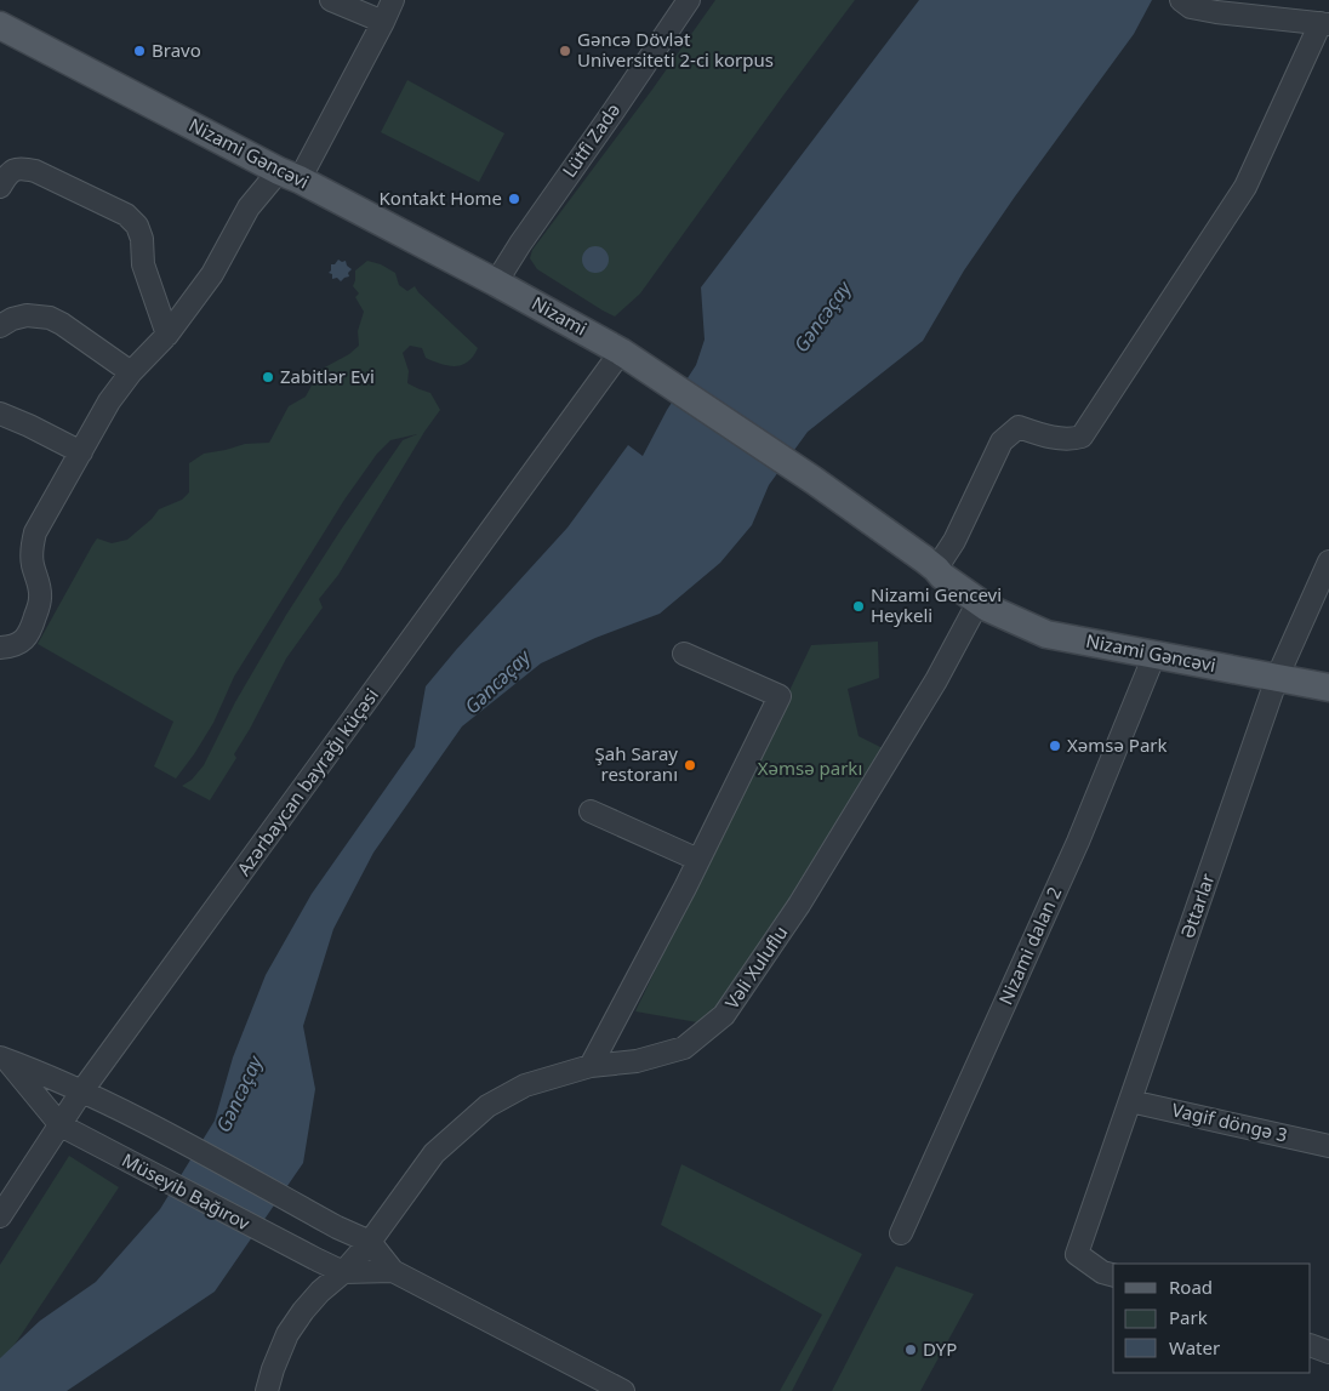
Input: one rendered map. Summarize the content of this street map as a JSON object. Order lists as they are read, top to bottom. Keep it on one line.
{"streets":{"main road":["Nizami Gəncəvi","Nizami"],"street":["Lütfi Zadə","Azərbaycan bayrağı küçəsi","Əttarlar","Nizami dalan 2","Vəli Xuluflu","Vagif döngə 3","Müseyib Bağırov"]},"crossings":[["Lütfi Zadə","Nizami Gəncəvi"],["Lütfi Zadə","Nizami"],["Nizami Gəncəvi","Nizami"],["Nizami Gəncəvi","Əttarlar"],["Nizami Gəncəvi","Nizami dalan 2"],["Nizami Gəncəvi","Vəli Xuluflu"],["Nizami","Azərbaycan bayrağı küçəsi"],["Azərbaycan bayrağı küçəsi","Müseyib Bağırov"],["Əttarlar","Vagif döngə 3"],["Vəli Xuluflu","Müseyib Bağırov"]],"water":["Gəncəçay"],"parks":["Xəmsə parkı"],"places":["Bravo","Gəncə Dövlət Universiteti 2-ci korpus","Kontakt Home","Zabitlər Evi","Nizami Gencevi Heykeli","Xəmsə Park","Şah Saray restoranı","DYP"],"legend":["Road","Park","Water"]}
